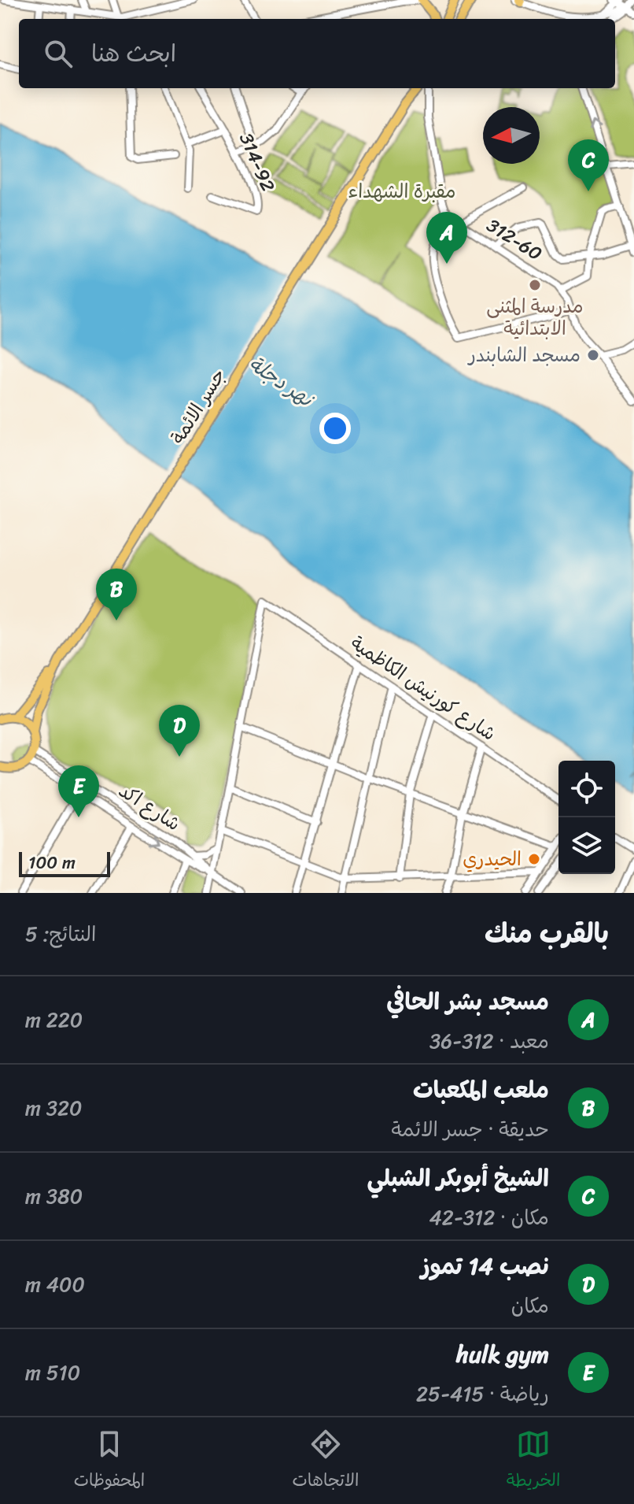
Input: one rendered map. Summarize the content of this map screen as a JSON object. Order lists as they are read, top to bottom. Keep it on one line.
{"streets":{"main road":["جسر الائمة"],"street":["314-92","312-60","شارع كورنيش الكاظمية","شارع اكد"]},"crossings":[["جسر الائمة","شارع اكد"]],"water":["نهر دجلة"],"parks":["مقبرة الشهداء"],"places":["مدرسة المثنى الابتدائية","مسجد الشابندر","الحيدري"],"scale_bar":"100 m","north":"left","page":{"search":"ابحث هنا","pins":["C","A","B","D","E"],"scale":"100 m","heading":["بالقرب منك","النتائج: 5"],"list":[{"mark":"A","name":"مسجد بشر الحافي","note":"معبد · 312-36","value":"220 m"},{"mark":"B","name":"ملعب المكعبات","note":"حديقة · جسر الائمة","value":"320 m"},{"mark":"C","name":"الشيخ أبوبكر الشبلي","note":"مكان · 312-42","value":"380 m"},{"mark":"D","name":"نصب 14 تموز","note":"مكان","value":"400 m"},{"mark":"E","name":"hulk gym","note":"رياضة · 415-25","value":"510 m"}],"nav":["الخريطة","الاتجاهات","المحفوظات"]}}
